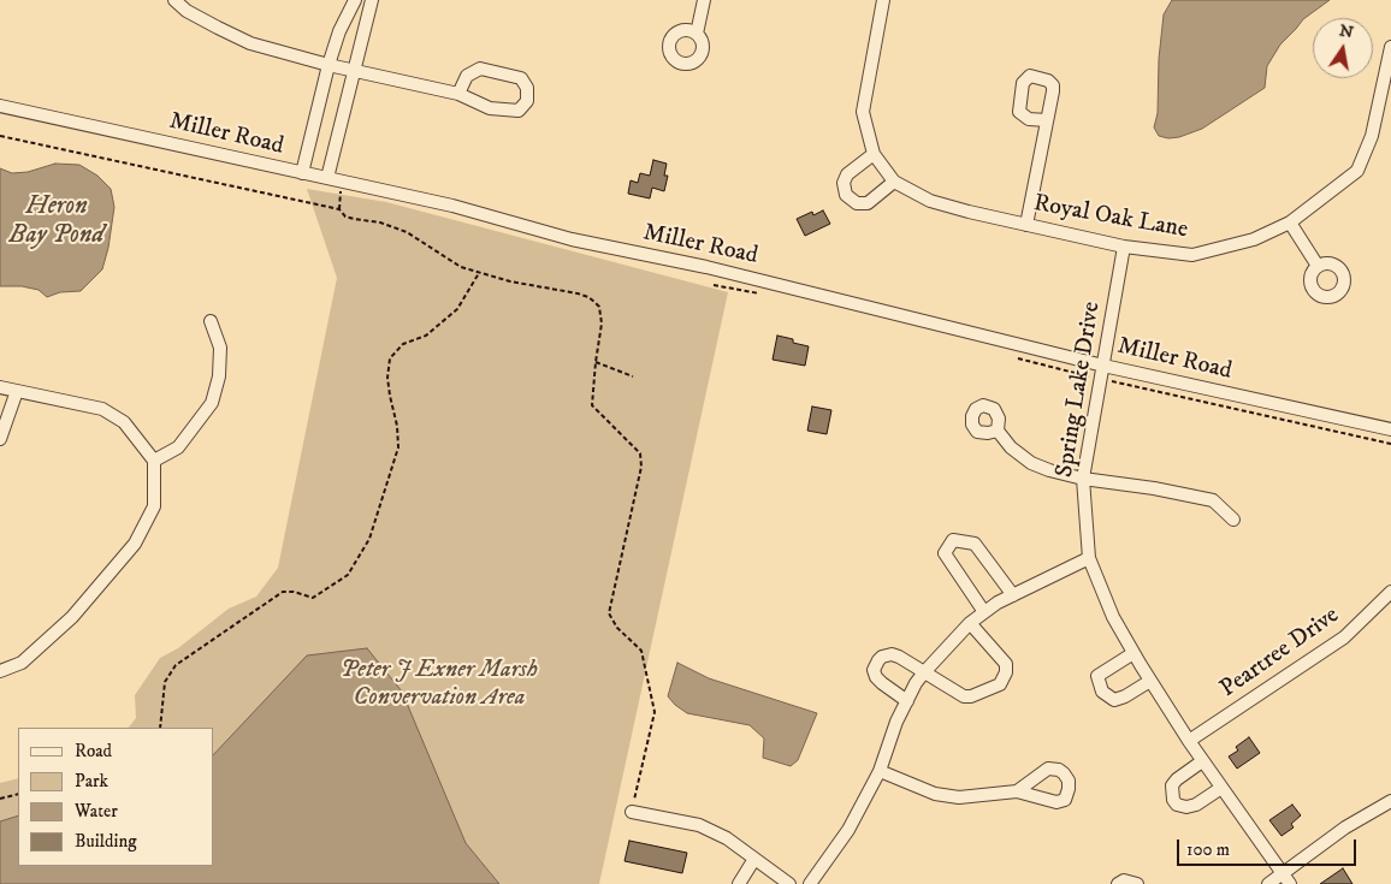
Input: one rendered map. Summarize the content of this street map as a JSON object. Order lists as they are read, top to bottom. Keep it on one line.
{"streets":{"street":["Miller Road","Royal Oak Lane","Spring Lake Drive","Peartree Drive"]},"crossings":[["Miller Road","Spring Lake Drive"],["Royal Oak Lane","Spring Lake Drive"],["Spring Lake Drive","Peartree Drive"]],"water":["Heron Bay Pond"],"parks":["Peter J Exner Marsh Convervation Area"],"legend":["Road","Park","Water","Building"],"scale_bar":"100 m","north":"top"}
